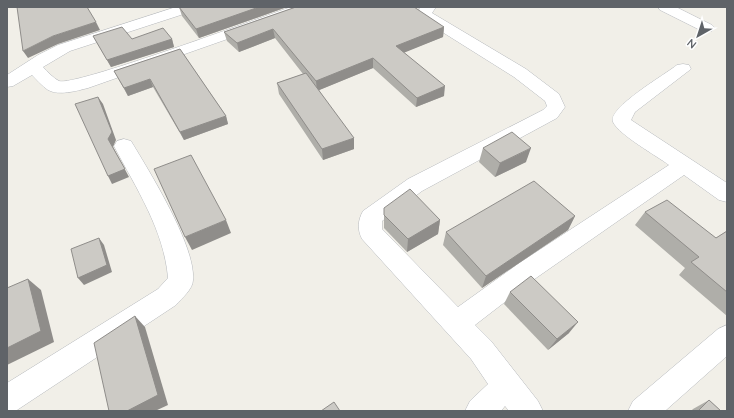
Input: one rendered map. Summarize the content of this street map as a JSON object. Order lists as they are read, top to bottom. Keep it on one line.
{"north":"bottom left"}
